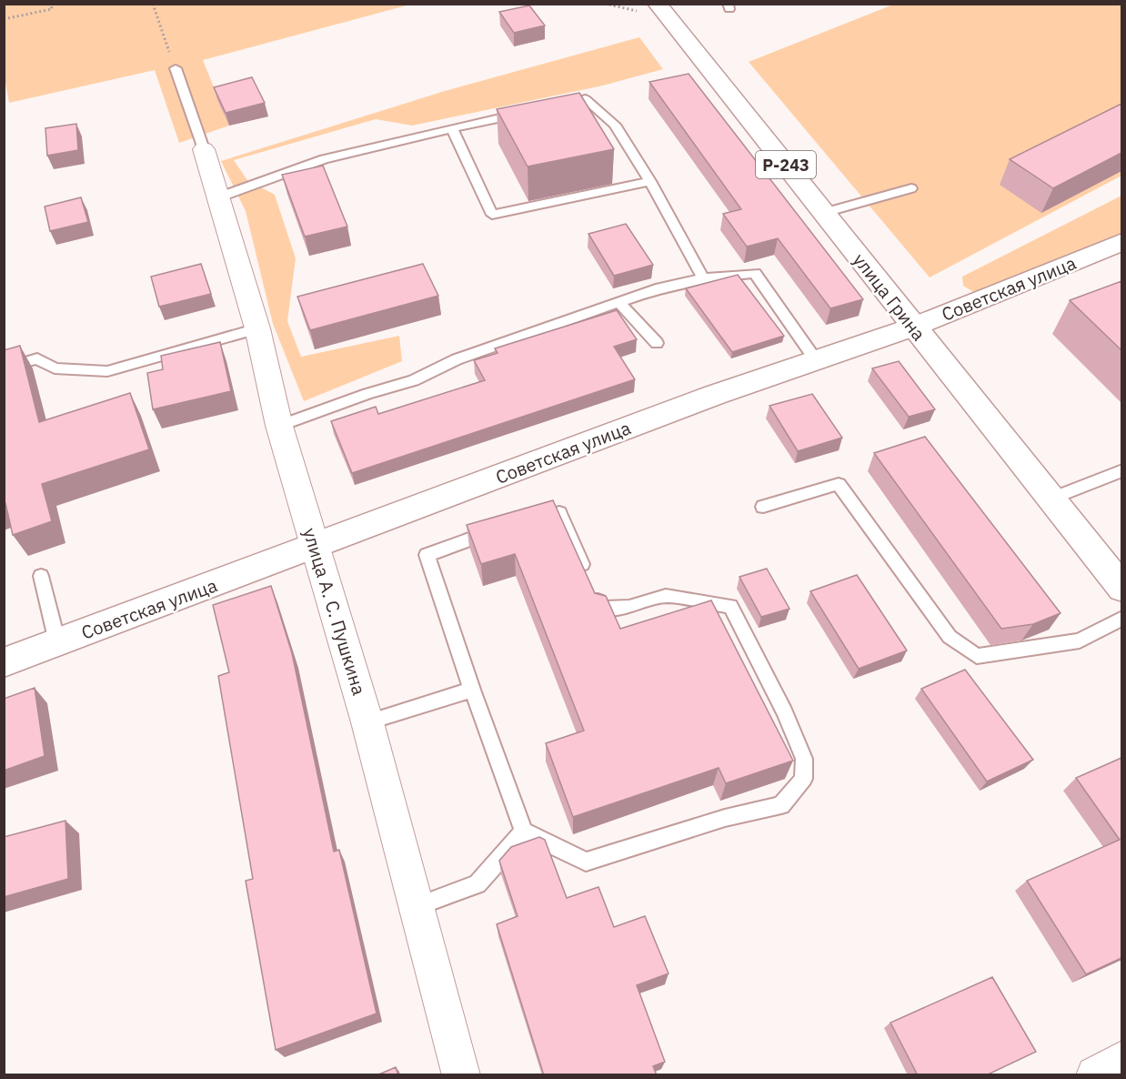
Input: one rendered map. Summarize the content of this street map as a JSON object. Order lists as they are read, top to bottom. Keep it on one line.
{"streets":{"main road":["Р-243","Советская улица","улица Грина"],"street":["улица А. С. Пушкина"]},"crossings":[["Советская улица","улица Грина"],["Советская улица","улица А. С. Пушкина"]]}
